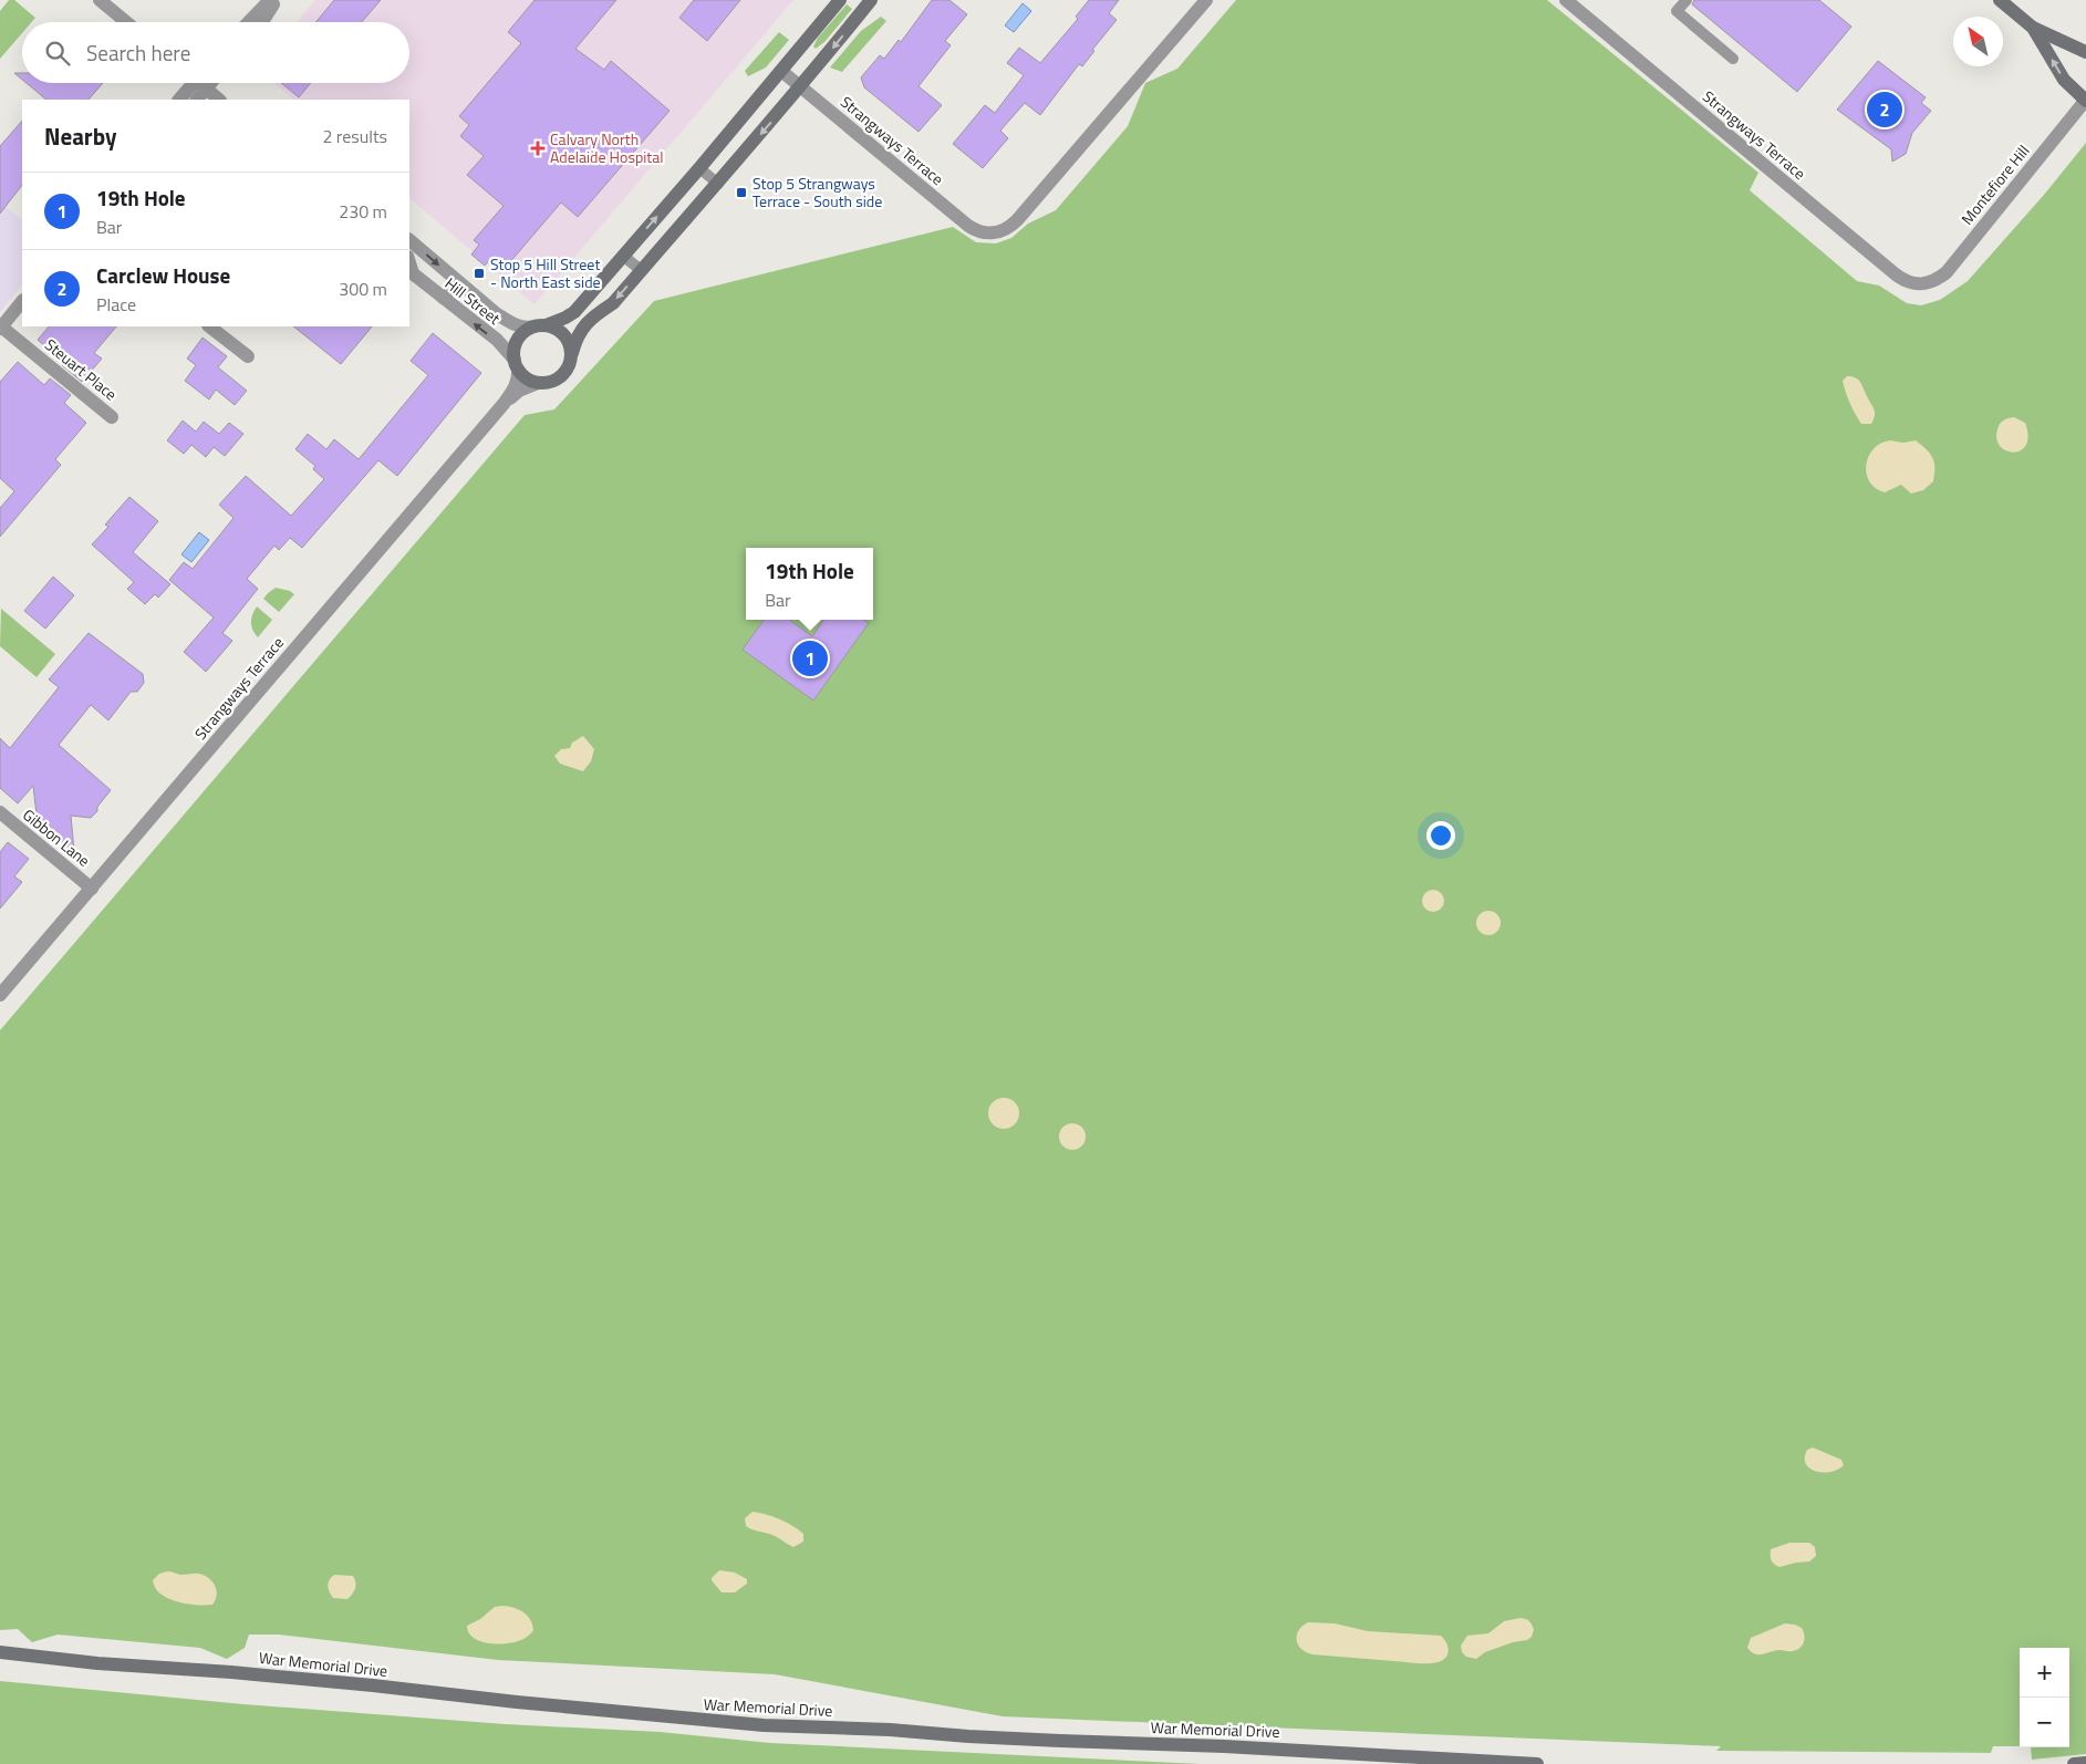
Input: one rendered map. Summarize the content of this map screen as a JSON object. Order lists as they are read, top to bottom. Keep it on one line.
{"streets":{"street":["Strangways Terrace","Montefiore Hill","Hill Street","Steuart Place","Gibbon Lane","War Memorial Drive"]},"crossings":[["Strangways Terrace","Montefiore Hill"],["Strangways Terrace","Hill Street"],["Strangways Terrace","Gibbon Lane"]],"places":{"health":["Calvary North Adelaide Hospital"],"transit":["Stop 5 Strangways Terrace - South side","Stop 5 Hill Street - North East side"]},"north":"top left","page":{"search":"Search here","pins":["2","1"],"heading":["Nearby","2 results"],"list":[{"mark":"1","name":"19th Hole","note":"Bar","value":"230 m"},{"mark":"2","name":"Carclew House","note":"Place","value":"300 m"}],"popup":["19th Hole","Bar"],"map_buttons":["+","−"]}}
